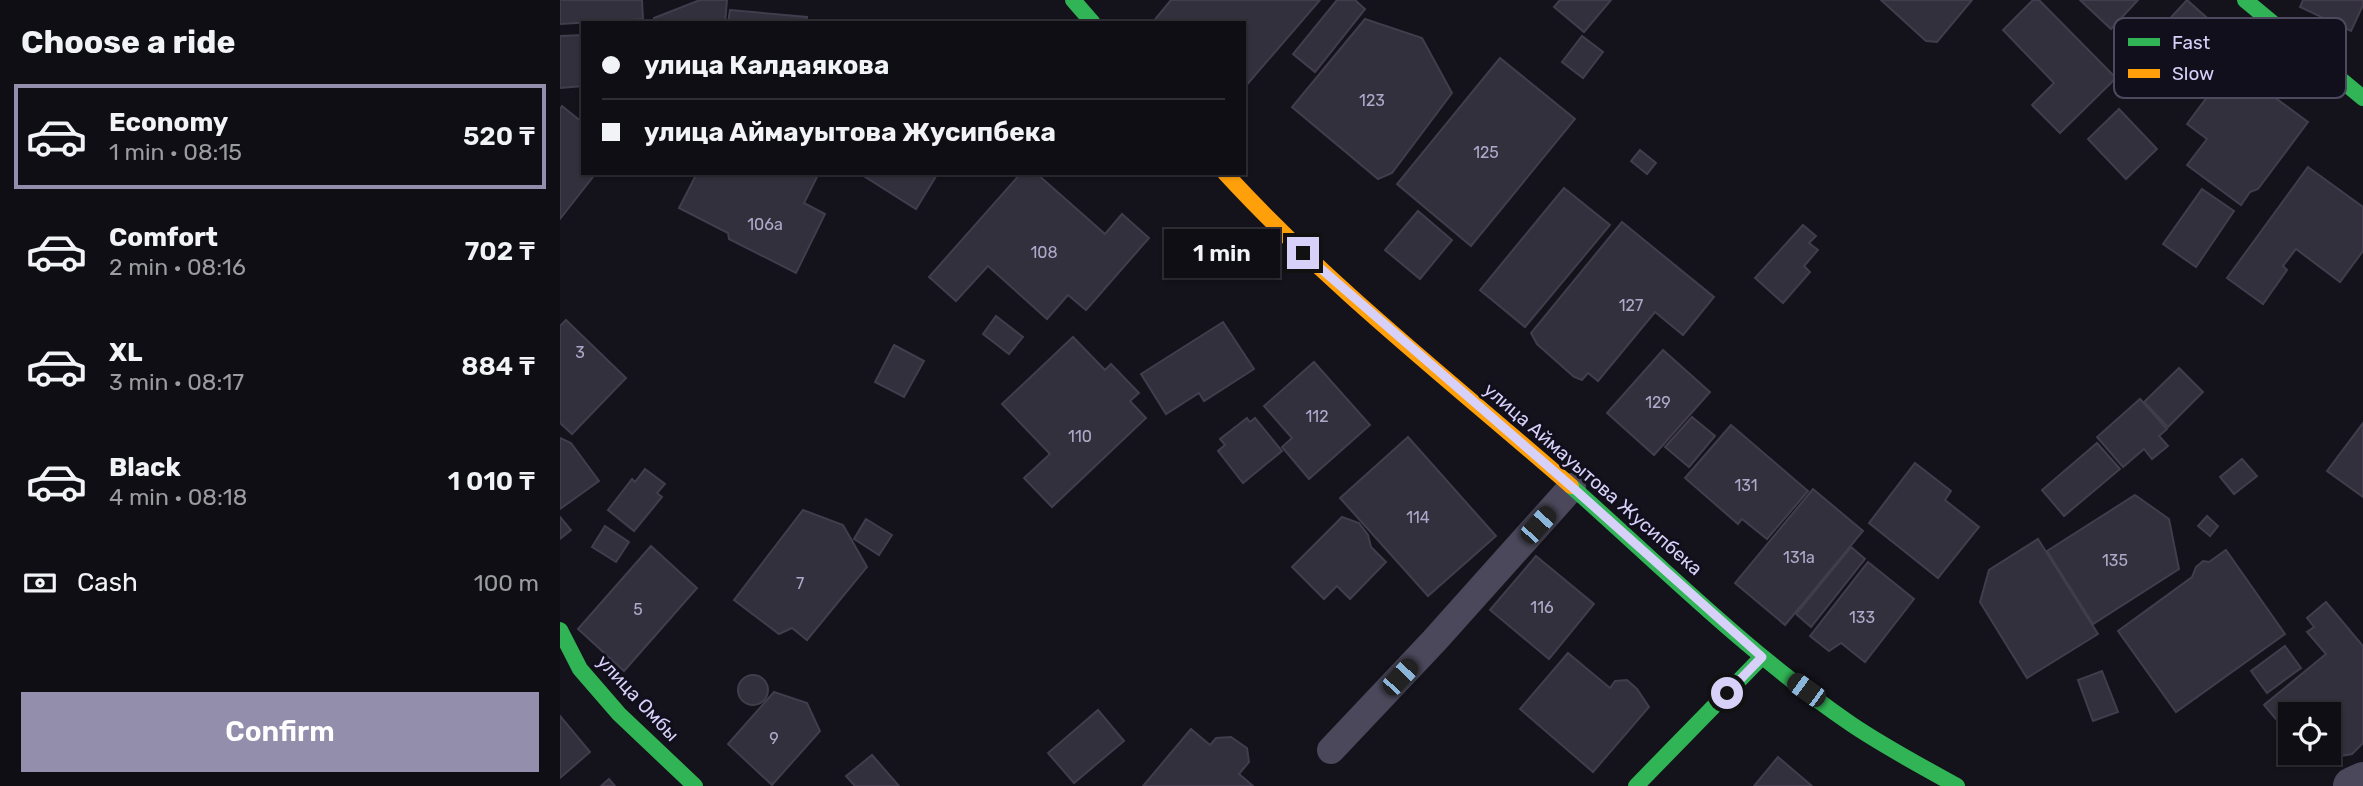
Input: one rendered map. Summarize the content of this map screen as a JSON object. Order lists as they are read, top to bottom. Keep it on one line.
{"streets":{"street":["улица Аймауытова Жусипбека","улица Омбы"]},"house_numbers":["123","125","106а","108","127","3","129","112","110","131","114","131а","135","7","116","5","133","9"],"legend":["Fast","Slow"],"page":{"heading":"Choose a ride","banner":["улица Калдаякова","улица Аймауытова Жусипбека"],"list":[{"name":"Economy","note":"1 min · 08:15","value":"520 ₸"},{"name":"Comfort","note":"2 min · 08:16","value":"702 ₸"},{"name":"XL","note":"3 min · 08:17","value":"884 ₸"},{"name":"Black","note":"4 min · 08:18","value":"1 010 ₸"}],"bubble":"1 min","pay":["Cash","100 m"],"buttons":"Confirm"}}
